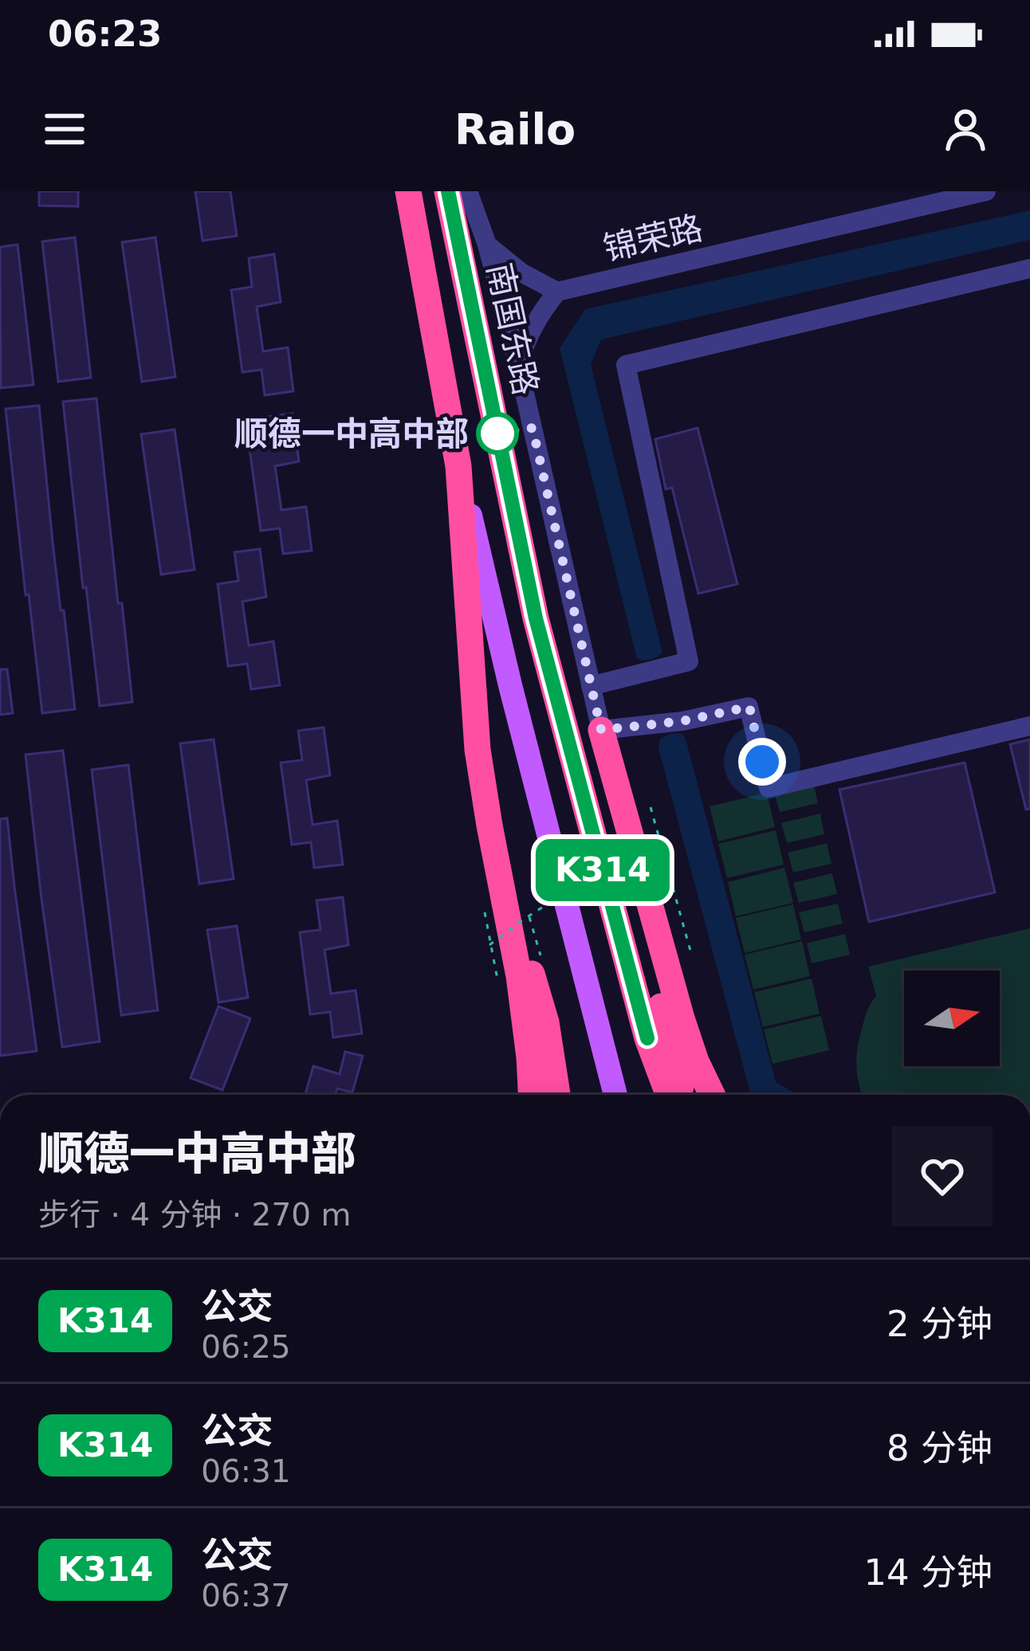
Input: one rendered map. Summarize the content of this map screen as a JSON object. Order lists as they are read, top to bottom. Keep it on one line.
{"streets":{"highway":["南国东路"],"street":["锦荣路"]},"places":["顺德一中高中部"],"lines":["bus line K314"],"north":"right","page":{"status":"06:23","header":"Railo","on_map":"K314","heading":["顺德一中高中部","步行 · 4 分钟 · 270 m"],"list":[{"mark":"K314","name":"公交","note":"06:25","value":"2 分钟"},{"mark":"K314","name":"公交","note":"06:31","value":"8 分钟"},{"mark":"K314","name":"公交","note":"06:37","value":"14 分钟"}]}}
